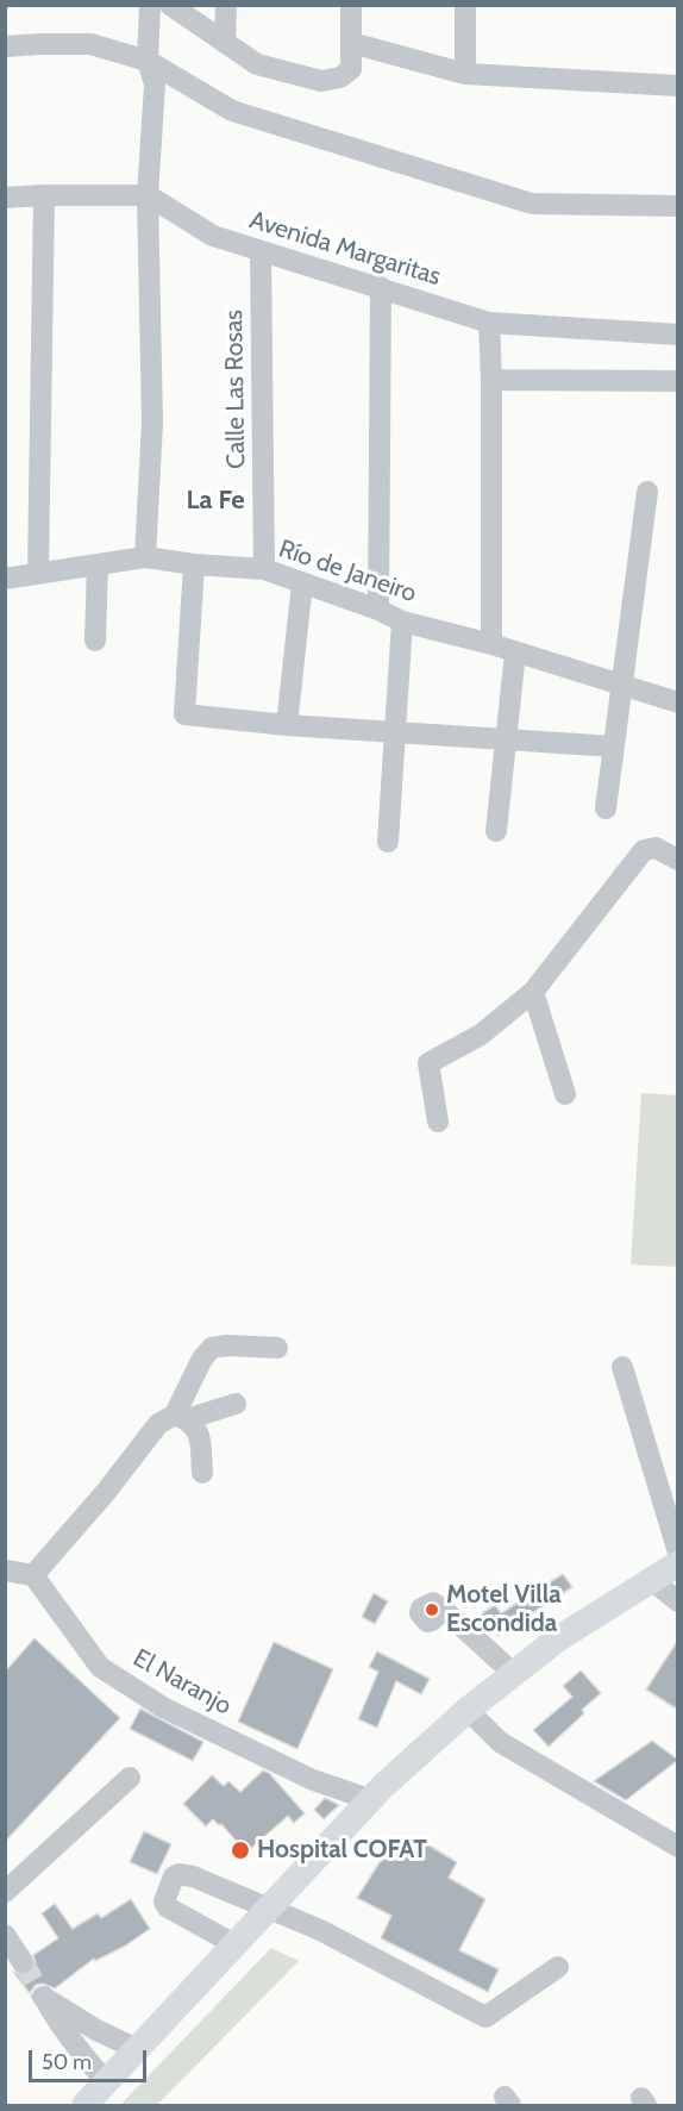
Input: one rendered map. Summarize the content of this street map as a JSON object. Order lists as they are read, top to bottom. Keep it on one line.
{"streets":{"street":["Avenida Margaritas","Calle Las Rosas","Río de Janeiro","El Naranjo"]},"crossings":[["Avenida Margaritas","Calle Las Rosas"],["Calle Las Rosas","Río de Janeiro"]],"districts":["La Fe"],"places":["Motel Villa Escondida","Hospital COFAT"],"scale_bar":"50 m"}
